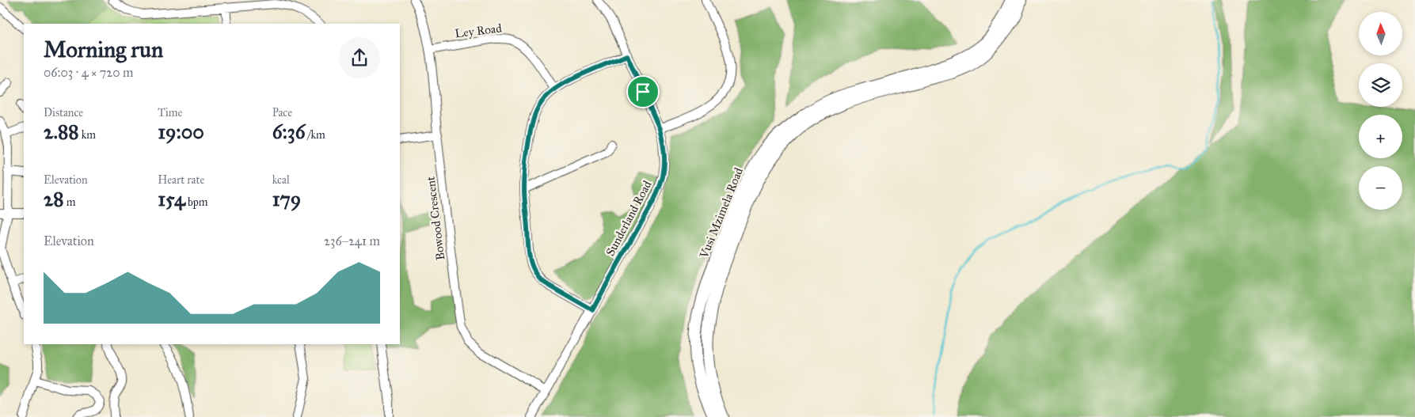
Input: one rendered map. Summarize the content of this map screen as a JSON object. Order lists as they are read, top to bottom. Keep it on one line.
{"streets":{"main road":["Vusi Mzimela Road"],"street":["Ley Road","Bowood Crescent","Sunderland Road"]},"crossings":[["Ley Road","Bowood Crescent"],["Bowood Crescent","Sunderland Road"]],"north":"top","page":{"map_buttons":["+","−"],"heading":["Morning run","06:03 · 4 × 720 m"],"stats":[["Distance","2.88 km"],["Time","19:00"],["Pace","6:36 /km"],["Elevation","28 m"],["Heart rate","154 bpm"],["kcal","179"]],"chart":["Elevation","236–241 m"]}}
